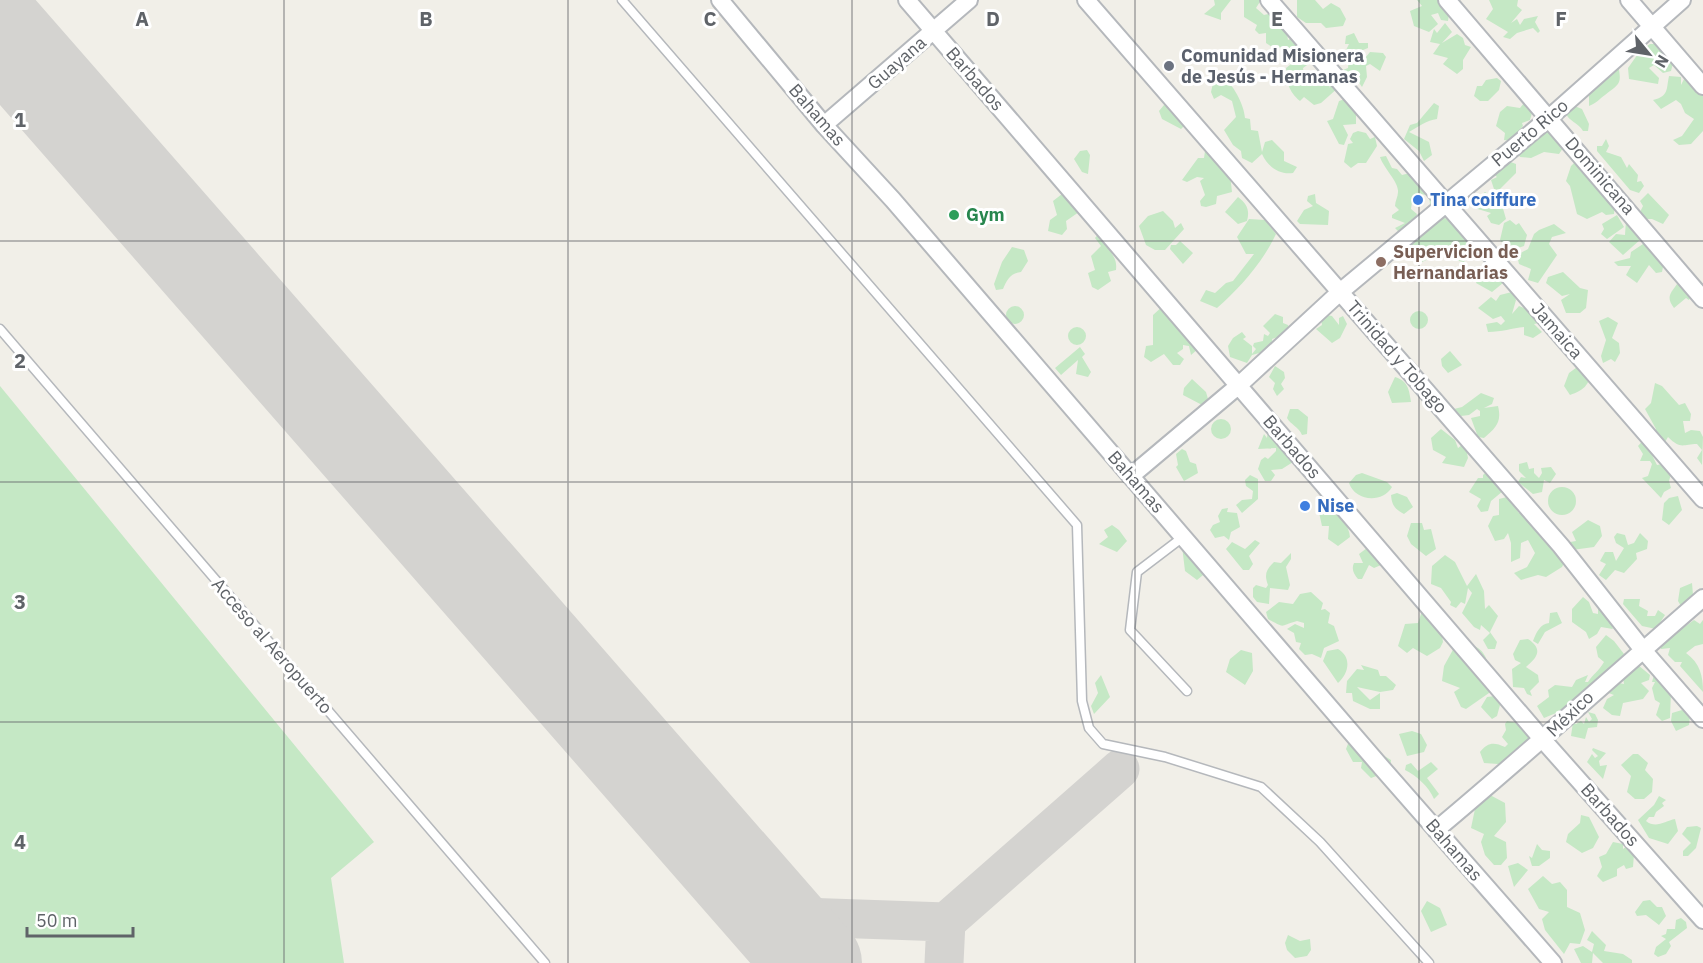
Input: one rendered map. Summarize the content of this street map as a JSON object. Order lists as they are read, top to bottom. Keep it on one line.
{"streets":{"street":["Guayana","Barbados","Bahamas","Puerto Rico","Dominicana","Jamaica","Trinidad y Tobago","México"],"lane":["Acceso al Aeropuerto"]},"crossings":[["Guayana","Barbados"],["Guayana","Bahamas"],["Barbados","Puerto Rico"],["Barbados","México"],["Bahamas","Puerto Rico"],["Bahamas","México"],["Puerto Rico","Dominicana"],["Puerto Rico","Jamaica"],["Puerto Rico","Trinidad y Tobago"],["Trinidad y Tobago","México"]],"places":["Comunidad Misionera de Jesús - Hermanas","Tina coiffure","Gym","Supervicion de Hernandarias","Nise"],"scale_bar":"50 m","north":"bottom right","grid":{"columns":["A","B","C","D","E","F"],"rows":["1","2","3","4"]}}
